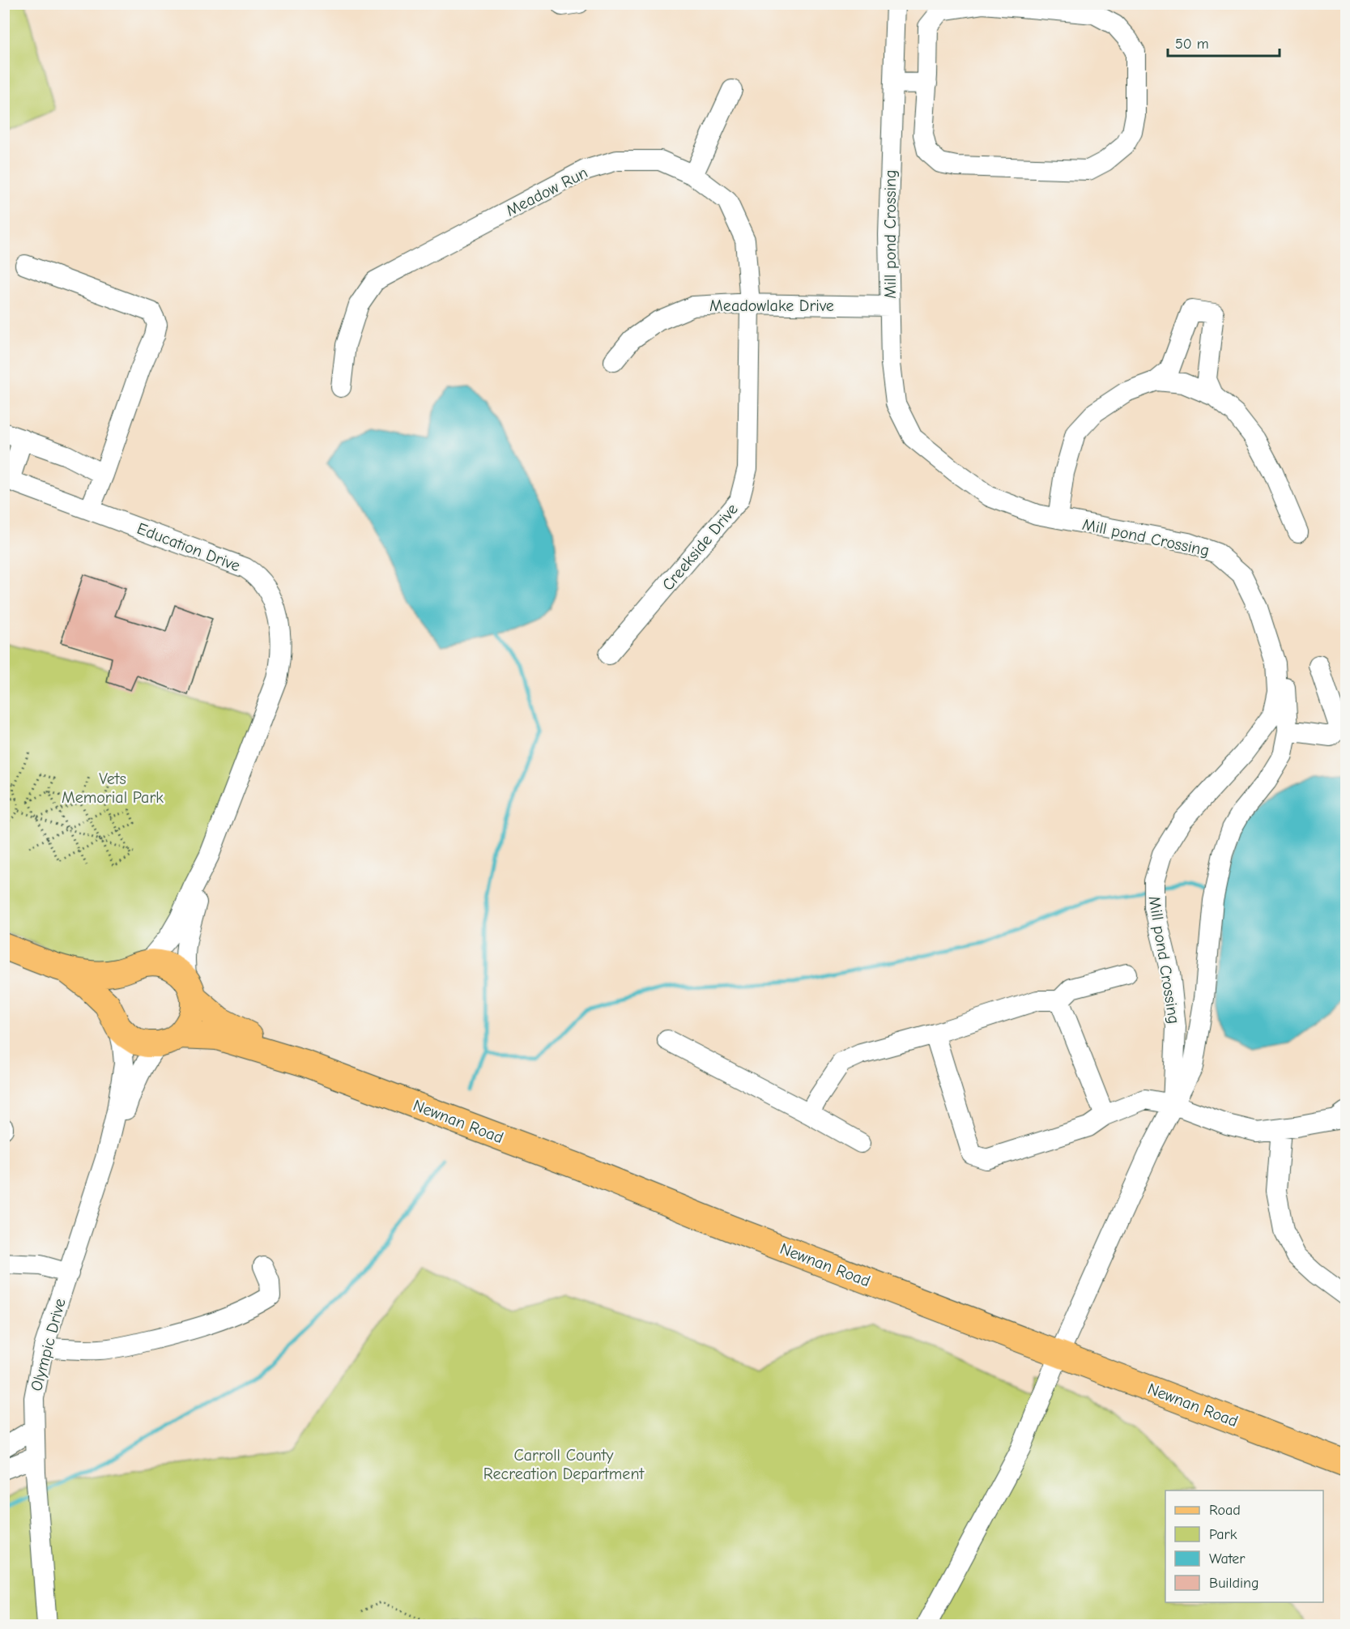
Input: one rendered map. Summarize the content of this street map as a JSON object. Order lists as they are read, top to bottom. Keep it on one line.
{"streets":{"main road":["Newnan Road"],"street":["Meadow Run","Mill pond Crossing","Meadowlake Drive","Education Drive","Creekside Drive","Olympic Drive"]},"crossings":[["Meadow Run","Meadowlake Drive"],["Meadow Run","Creekside Drive"],["Mill pond Crossing","Meadowlake Drive"],["Mill pond Crossing","Newnan Road"],["Meadowlake Drive","Creekside Drive"],["Education Drive","Newnan Road"]],"parks":["Vets Memorial Park","Carroll County Recreation Department"],"legend":["Road","Park","Water","Building"],"scale_bar":"50 m"}
